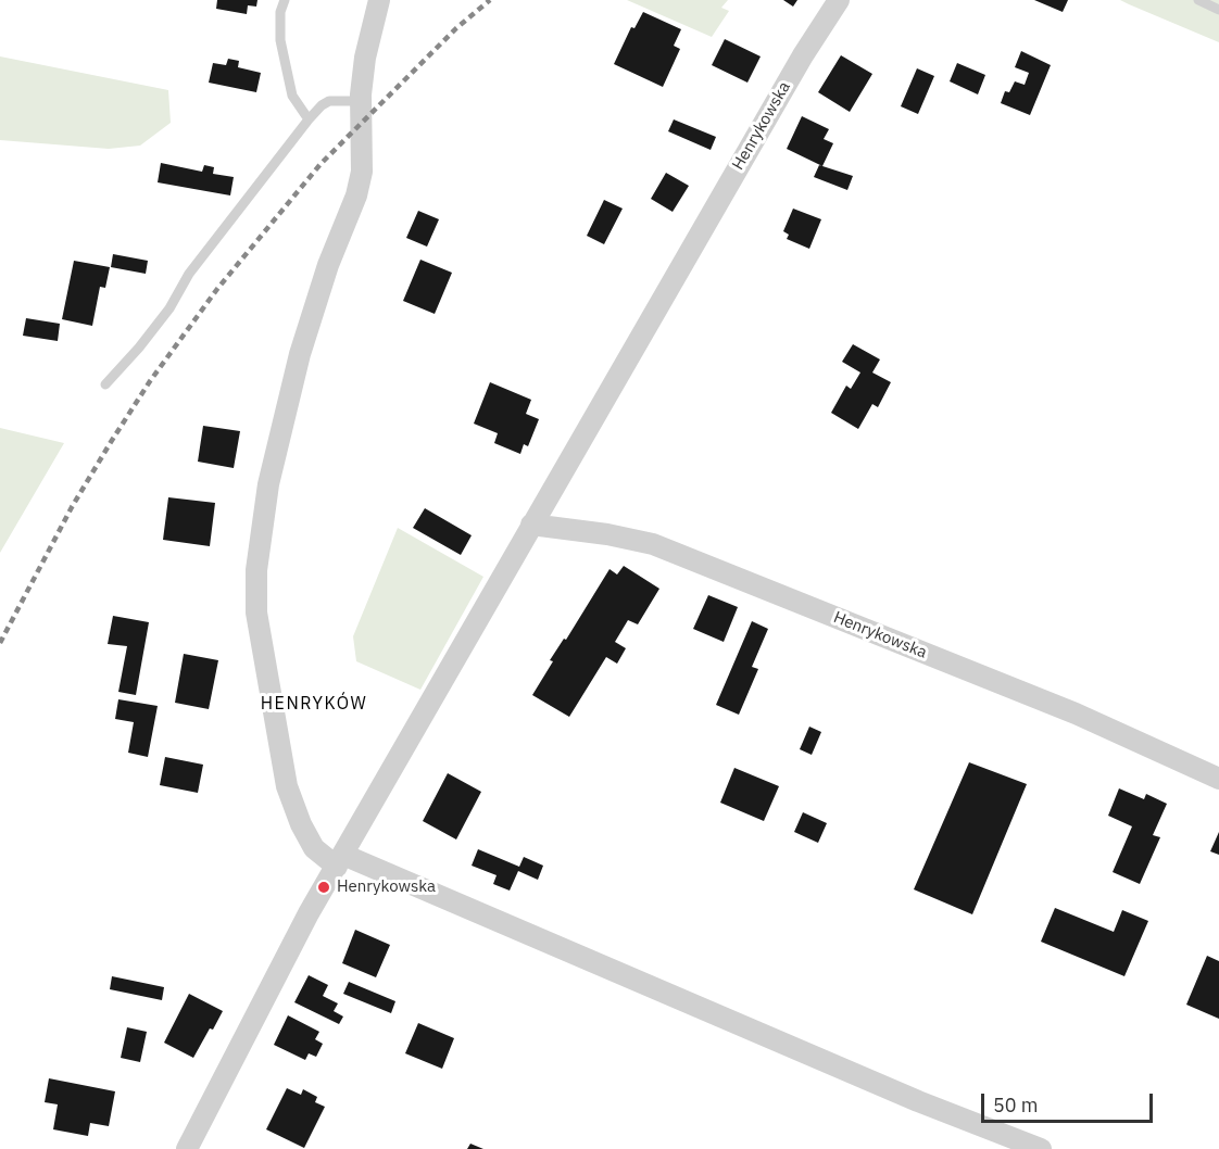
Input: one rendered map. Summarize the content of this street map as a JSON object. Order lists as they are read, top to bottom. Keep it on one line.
{"streets":{"street":["Henrykowska"]},"districts":["HENRYKÓW"],"places":["Henrykowska"],"scale_bar":"50 m"}
